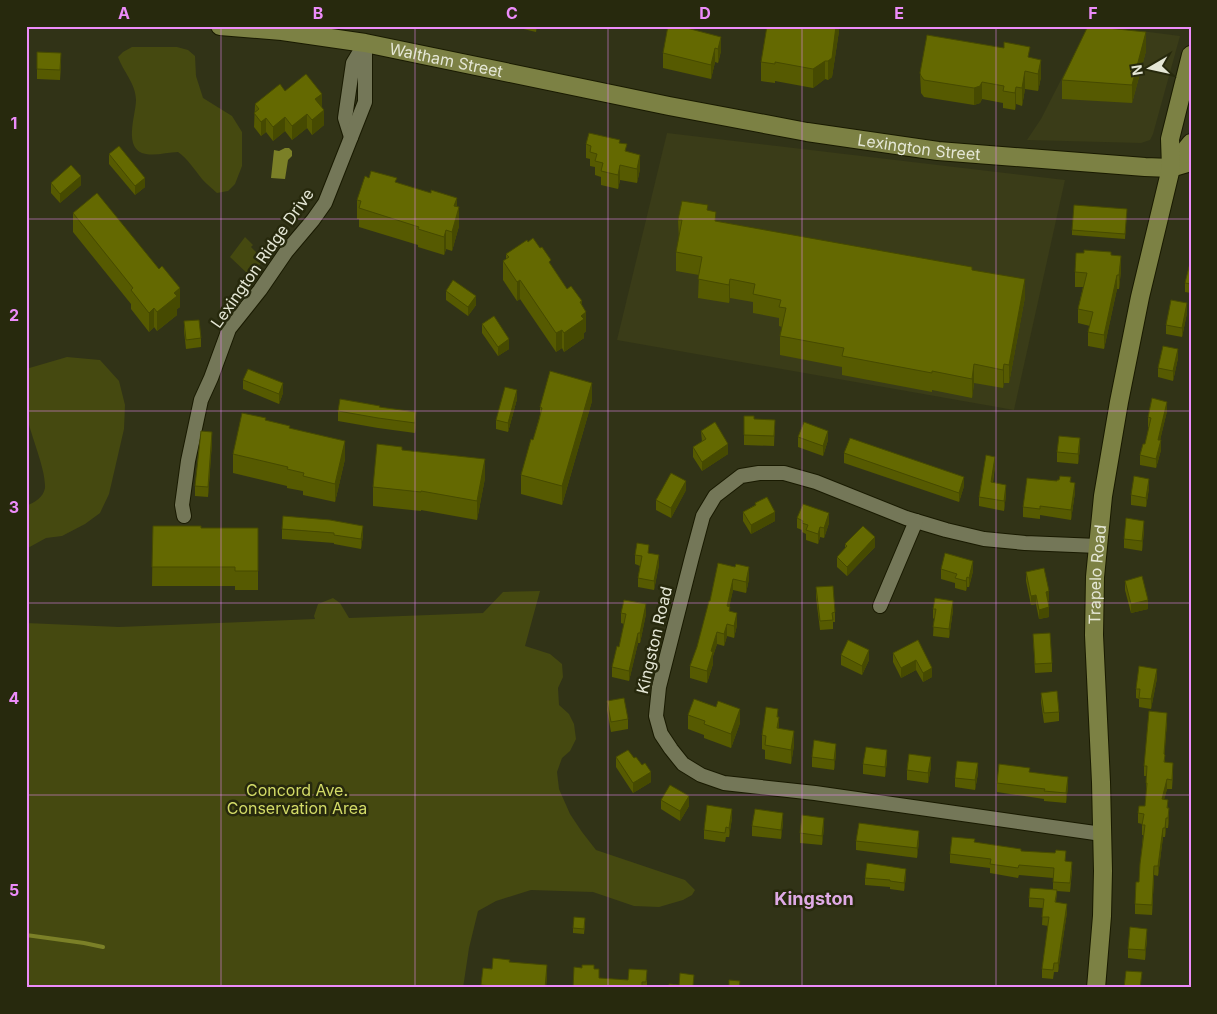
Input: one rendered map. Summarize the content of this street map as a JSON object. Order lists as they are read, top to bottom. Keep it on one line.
{"streets":{"main road":["Waltham Street","Lexington Street","Trapelo Road"],"street":["Lexington Ridge Drive","Kingston Road"]},"crossings":[["Waltham Street","Lexington Street"],["Waltham Street","Lexington Ridge Drive"],["Lexington Street","Trapelo Road"],["Trapelo Road","Kingston Road"]],"districts":["Kingston"],"parks":["Concord Ave. Conservation Area"],"north":"left","grid":{"columns":["A","B","C","D","E","F"],"rows":["1","2","3","4","5"]}}
